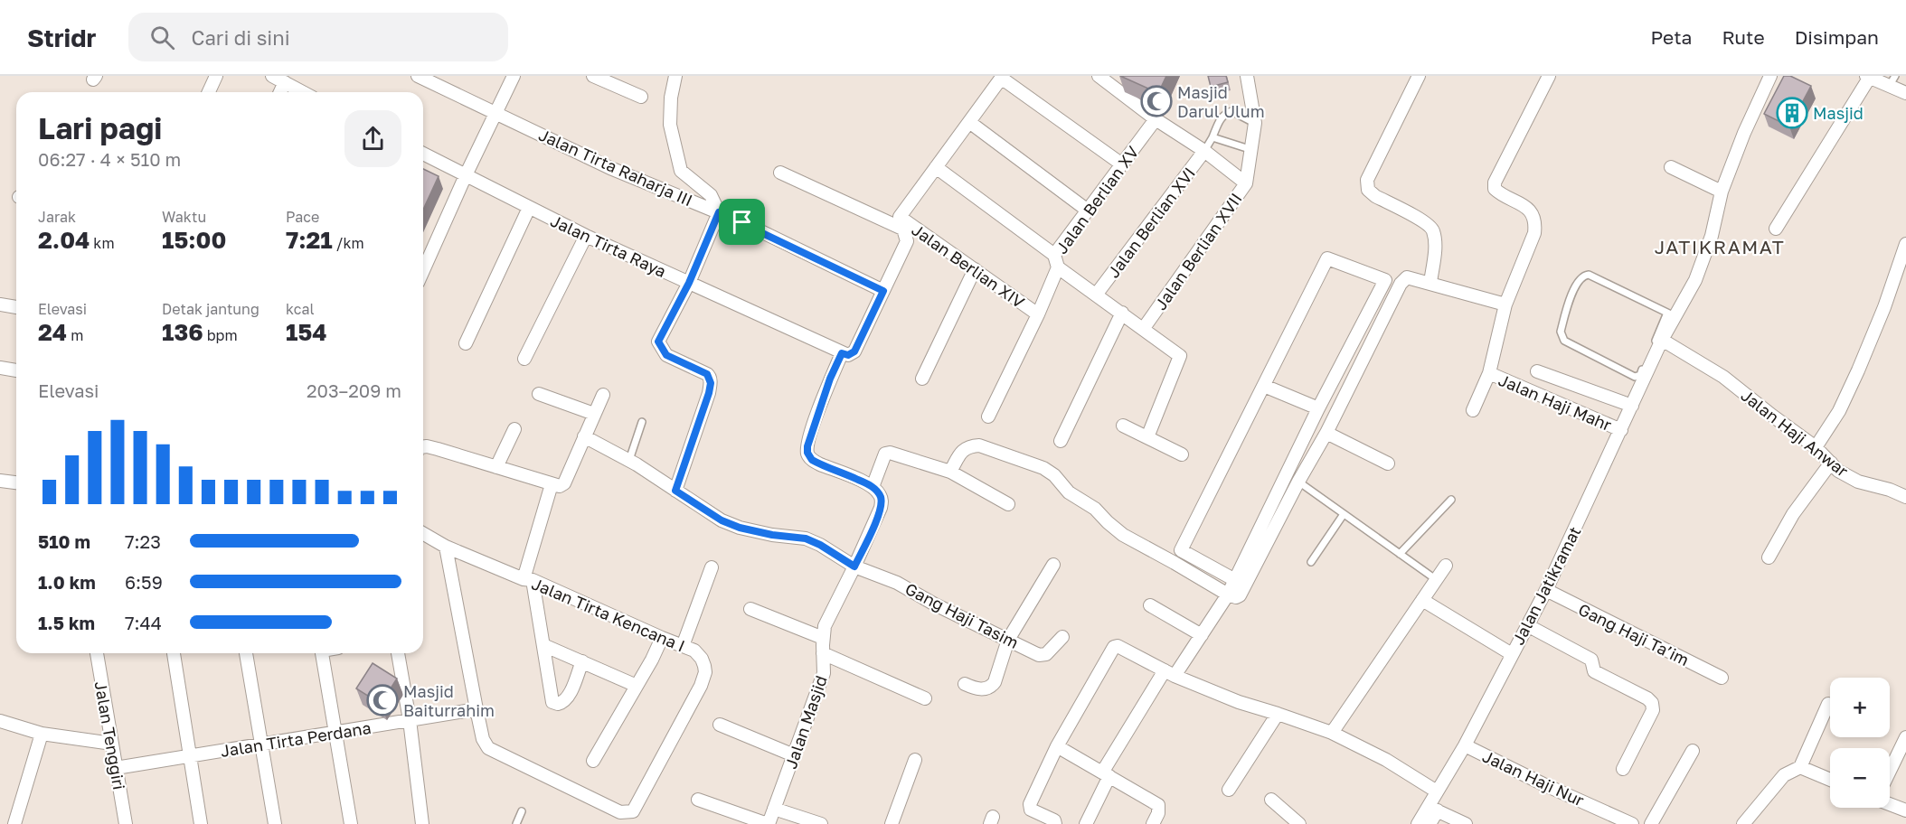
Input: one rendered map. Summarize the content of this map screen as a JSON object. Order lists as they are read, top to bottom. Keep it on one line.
{"streets":{"street":["Jalan Tirta Raharja III","Jalan Berlian XV","Jalan Berlian XVI","Jalan Tirta Raya","Jalan Berlian XVII","Jalan Berlian XIV","Jalan Haji Mahr","Jalan Haji Anwar","Jalan Jatikramat","Jalan Tirta Kencana I","Gang Haji Tasim","Gang Haji Ta’im","Jalan Masjid","Jalan Tenggiri","Jalan Tirta Perdana","Jalan Haji Nur"]},"crossings":[["Jalan Berlian XV","Jalan Berlian XIV"],["Jalan Haji Mahr","Jalan Jatikramat"],["Jalan Haji Anwar","Jalan Jatikramat"],["Jalan Jatikramat","Gang Haji Ta’im"],["Jalan Jatikramat","Jalan Haji Nur"],["Jalan Tirta Kencana I","Jalan Tirta Perdana"],["Gang Haji Tasim","Jalan Masjid"],["Jalan Tenggiri","Jalan Tirta Perdana"]],"districts":["JATIKRAMAT"],"places":{"mosque":["Masjid Darul Ulum","Masjid Baiturrahim"],"building":["Masjid"]},"page":{"header":"Stridr","search":"Cari di sini","nav":["Peta","Rute","Disimpan"],"heading":["Lari pagi","06:27 · 4 × 510 m"],"stats":[["Jarak","2.04 km"],["Waktu","15:00"],["Pace","7:21 /km"],["Elevasi","24 m"],["Detak jantung","136 bpm"],["kcal","154"]],"chart":["Elevasi","203–209 m"],"list":[{"name":"510 m","note":"7:23"},{"name":"1.0 km","note":"6:59"},{"name":"1.5 km","note":"7:44"}],"map_buttons":["+","−"]}}
